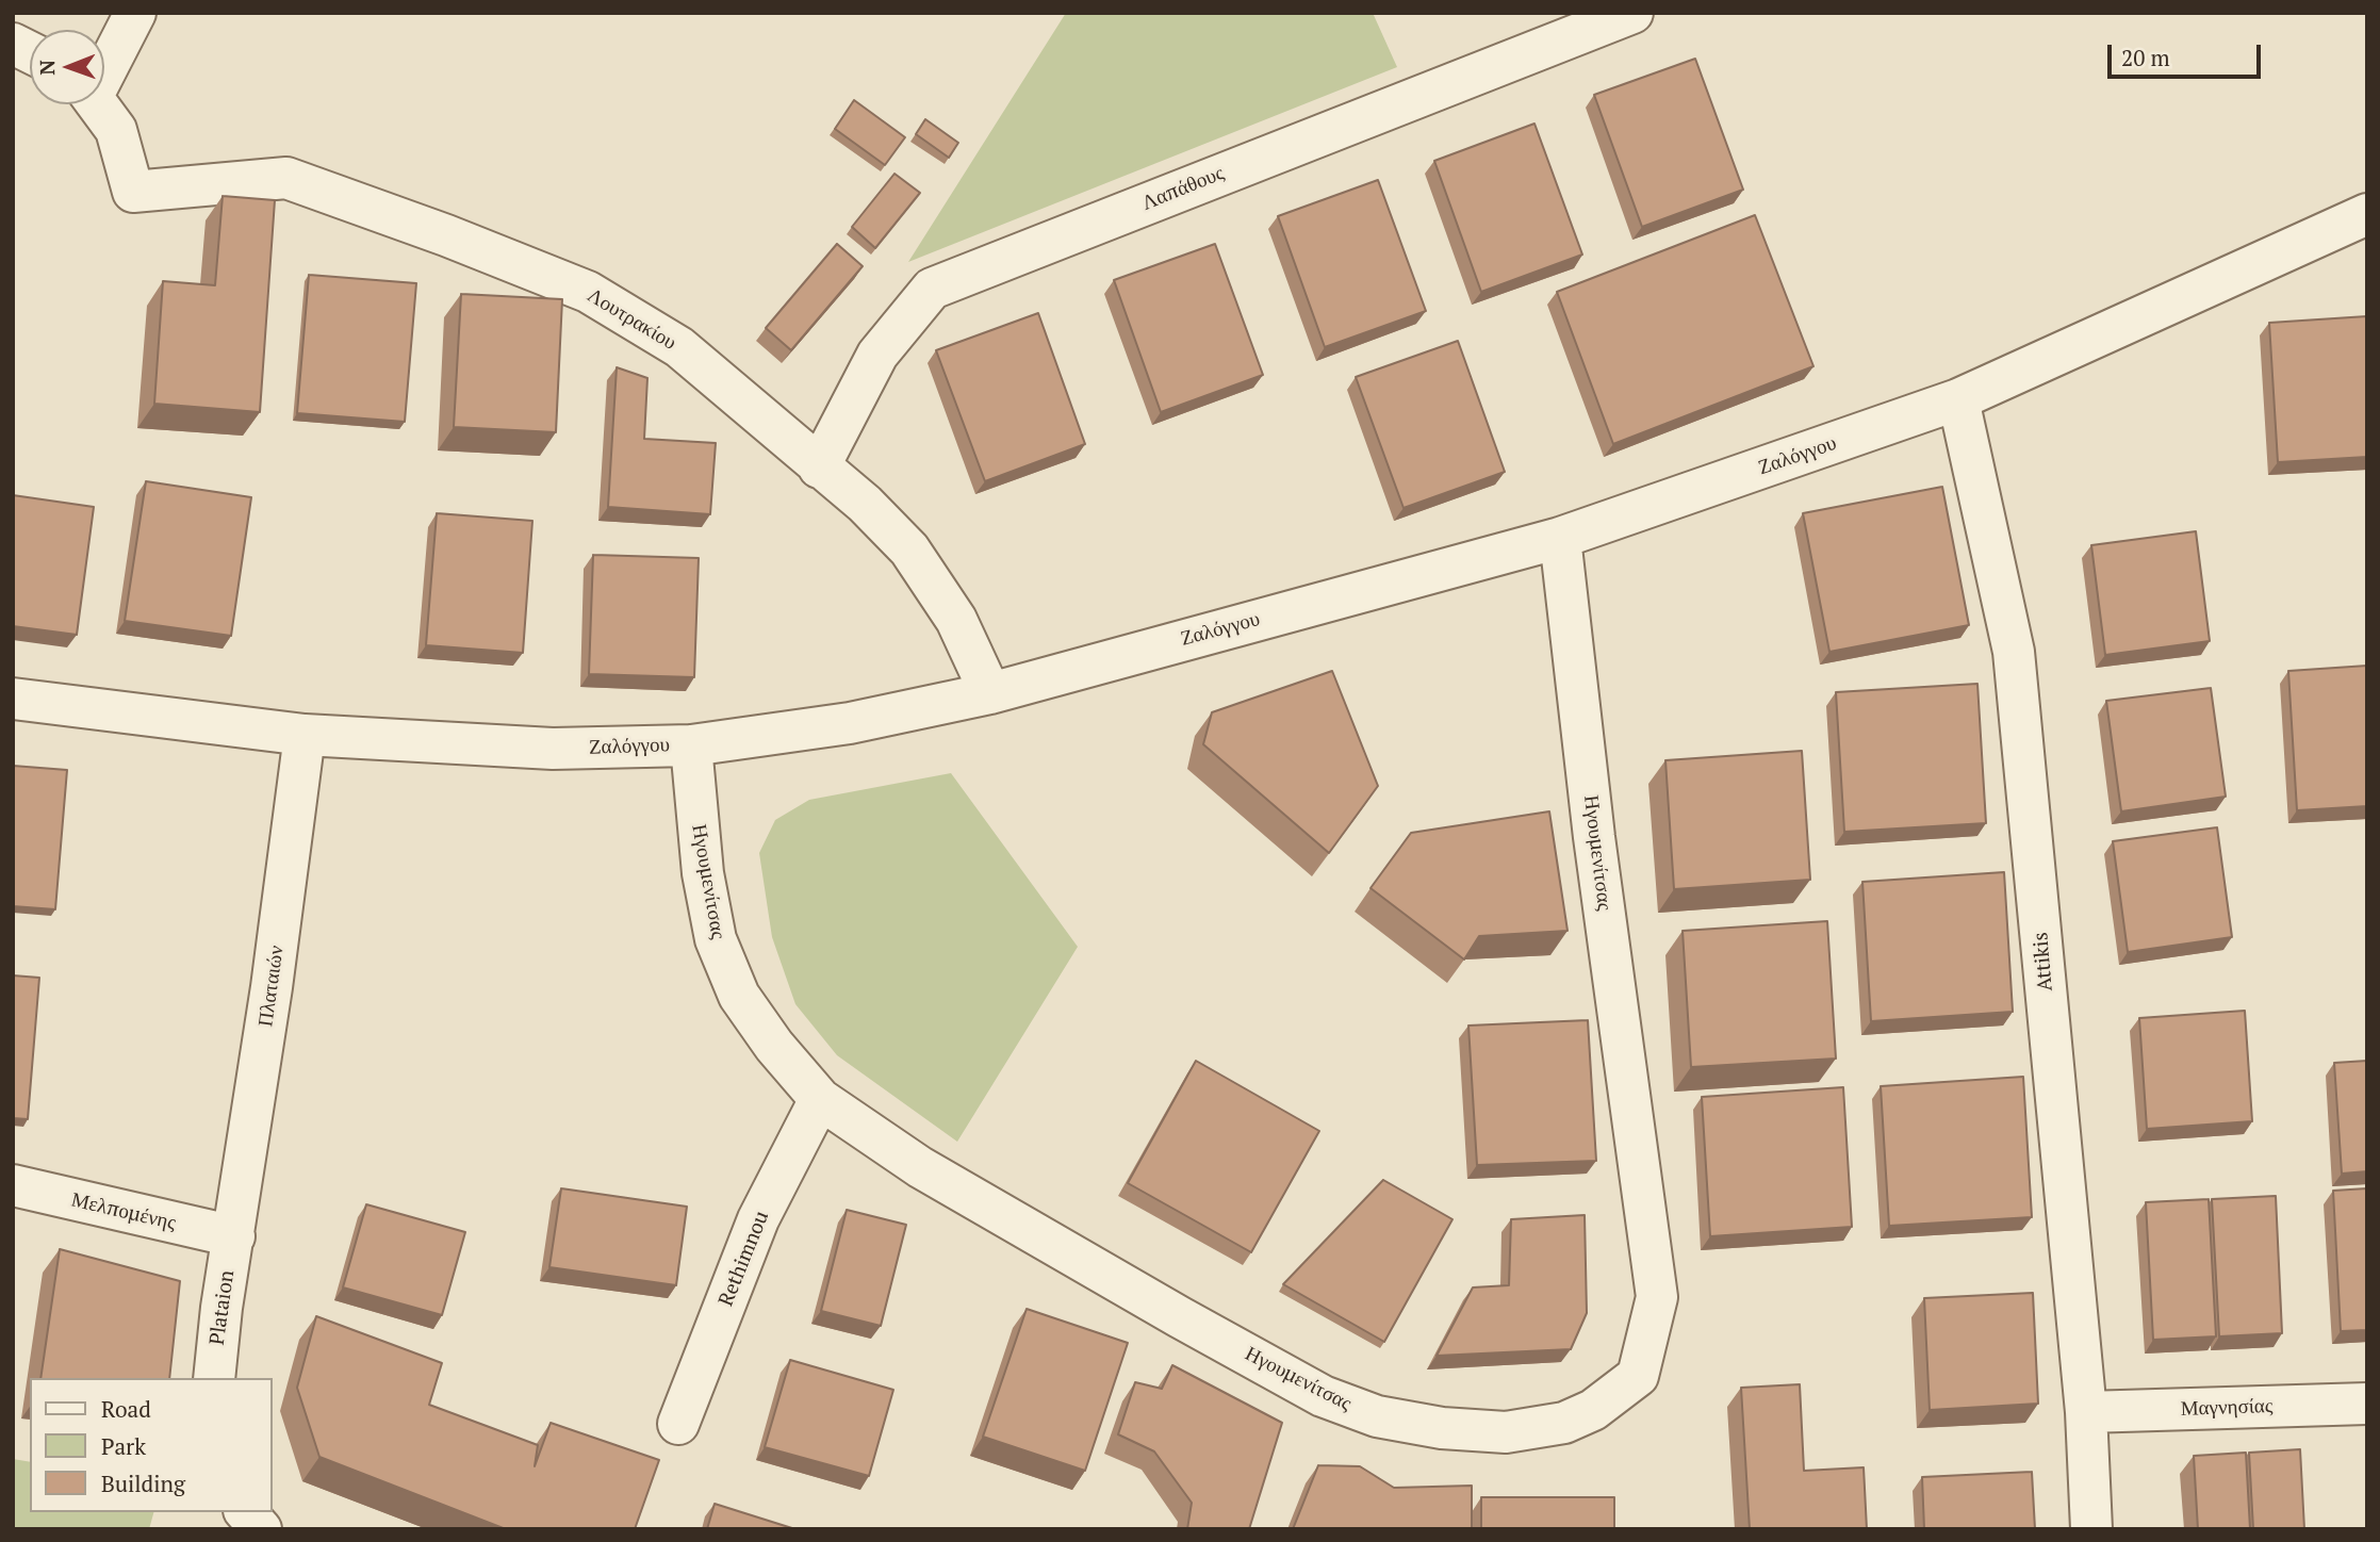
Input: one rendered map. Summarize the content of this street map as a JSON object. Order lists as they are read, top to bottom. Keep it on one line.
{"streets":{"street":["Λαπάθους","Λουτρακίου","Ζαλόγγου","Ηγουμενίτσας","Attikis","Πλαταιών","Μελπομένης","Rethimnou","Plataion","Μαγνησίας"]},"crossings":[["Λαπάθους","Λουτρακίου"],["Λουτρακίου","Ζαλόγγου"],["Ζαλόγγου","Ηγουμενίτσας"],["Ζαλόγγου","Attikis"],["Ζαλόγγου","Πλαταιών"],["Ηγουμενίτσας","Rethimnou"],["Attikis","Μαγνησίας"],["Πλαταιών","Μελπομένης"],["Πλαταιών","Plataion"],["Μελπομένης","Plataion"]],"legend":["Road","Park","Building"],"scale_bar":"20 m","north":"left"}
